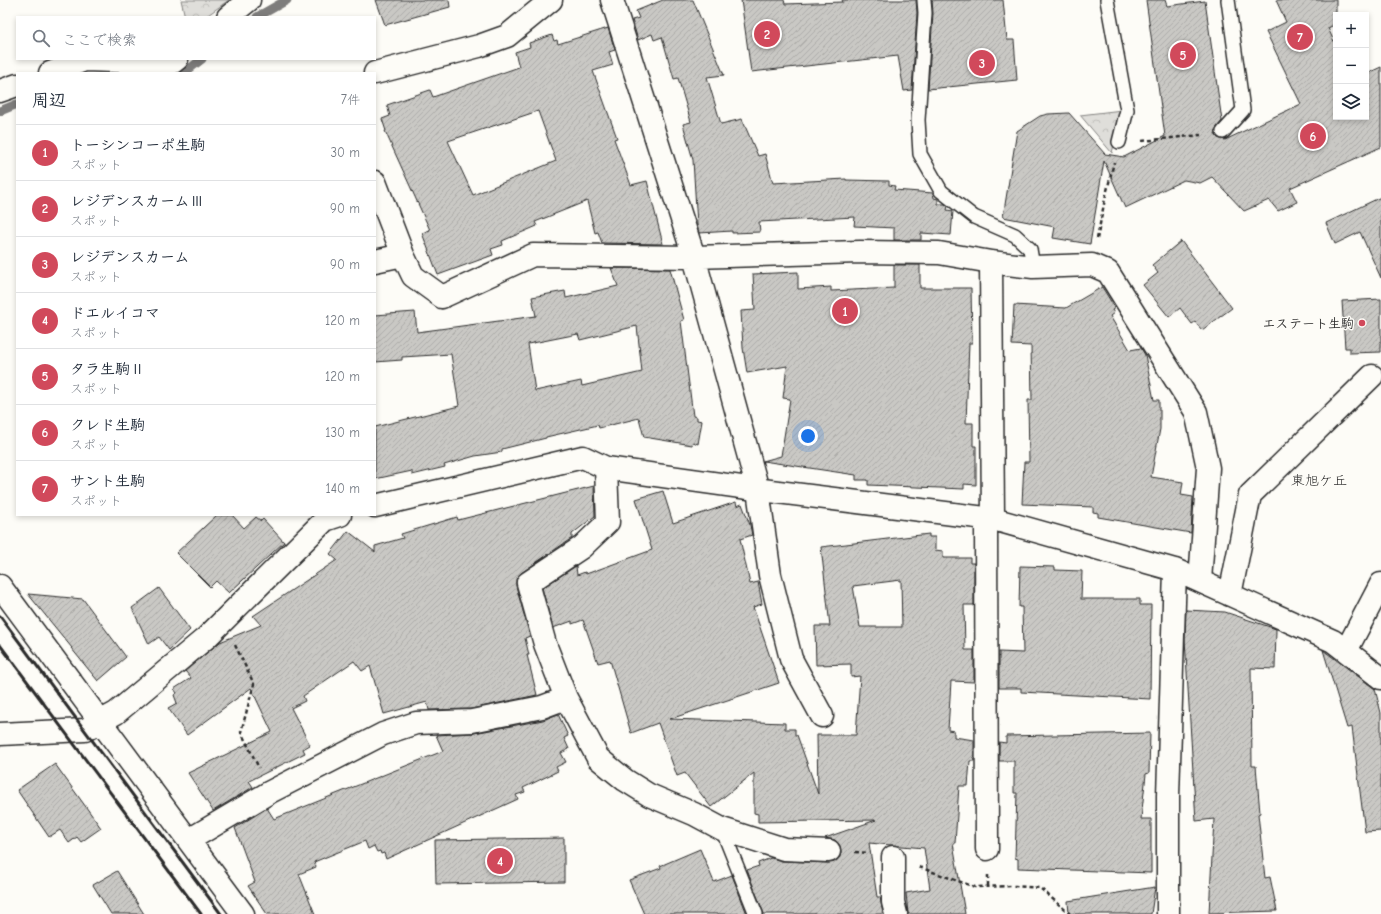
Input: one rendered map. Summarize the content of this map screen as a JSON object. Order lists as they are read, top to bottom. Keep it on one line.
{"districts":["東旭ケ丘"],"places":["エステート生駒"],"page":{"map_buttons":["+","−"],"search":"ここで検索","pins":["2","7","5","3","6","1","4"],"heading":["周辺","7件"],"list":[{"mark":"1","name":"トーシンコーポ生駒","note":"スポット","value":"30 m"},{"mark":"2","name":"レジデンスカームⅢ","note":"スポット","value":"90 m"},{"mark":"3","name":"レジデンスカーム","note":"スポット","value":"90 m"},{"mark":"4","name":"ドエルイコマ","note":"スポット","value":"120 m"},{"mark":"5","name":"タラ生駒Ⅱ","note":"スポット","value":"120 m"},{"mark":"6","name":"クレド生駒","note":"スポット","value":"130 m"},{"mark":"7","name":"サント生駒","note":"スポット","value":"140 m"}]}}
